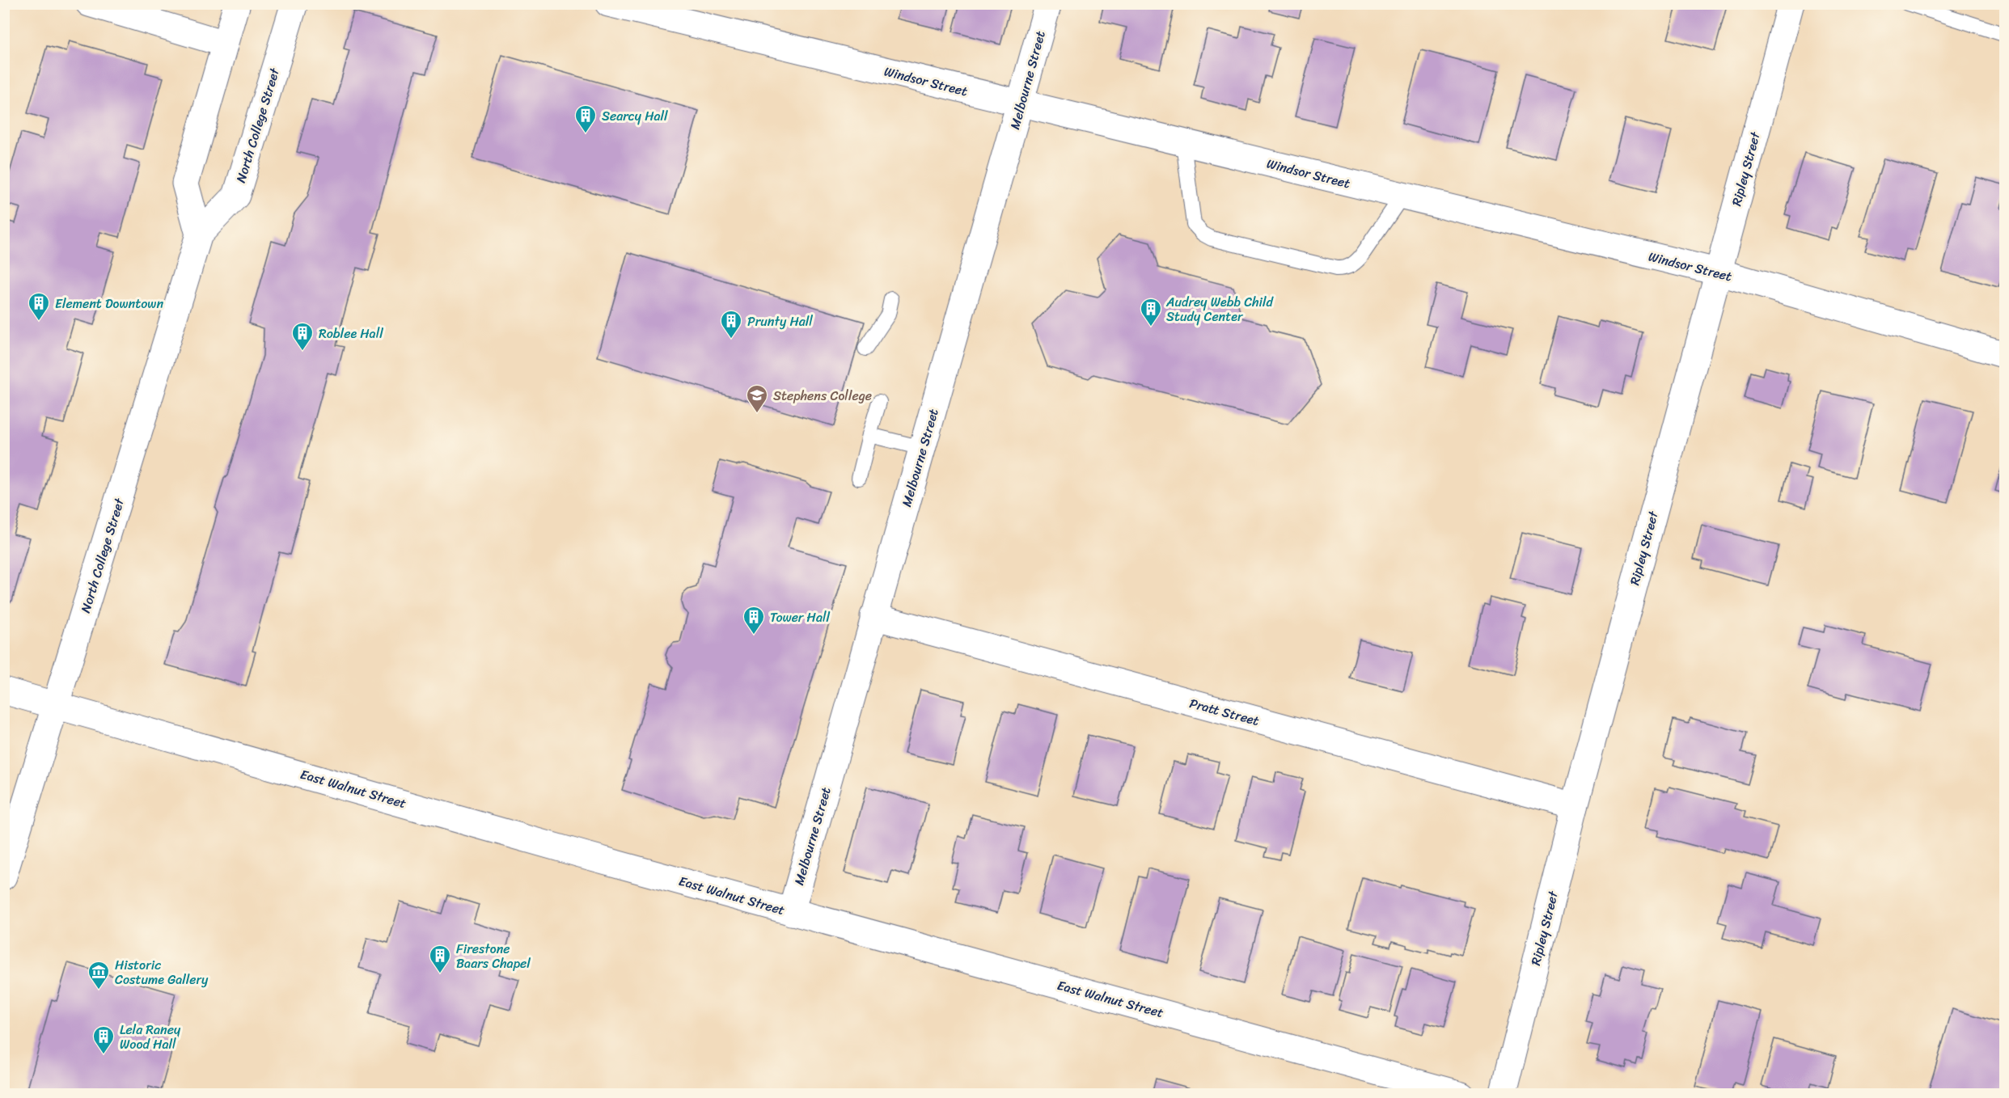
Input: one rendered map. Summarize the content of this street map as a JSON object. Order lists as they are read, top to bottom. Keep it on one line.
{"streets":{"street":["Melbourne Street","Windsor Street","North College Street","Ripley Street","Pratt Street","East Walnut Street"]},"crossings":[["Melbourne Street","Windsor Street"],["Melbourne Street","Pratt Street"],["Melbourne Street","East Walnut Street"],["Windsor Street","Ripley Street"],["North College Street","East Walnut Street"],["Ripley Street","Pratt Street"]],"places":{"building":["Searcy Hall","Element Downtown","Audrey Webb Child Study Center","Prunty Hall","Roblee Hall","Tower Hall","Firestone Baars Chapel","Lela Raney Wood Hall"],"school or university":["Stephens College"],"museum":["Historic Costume Gallery"]}}
